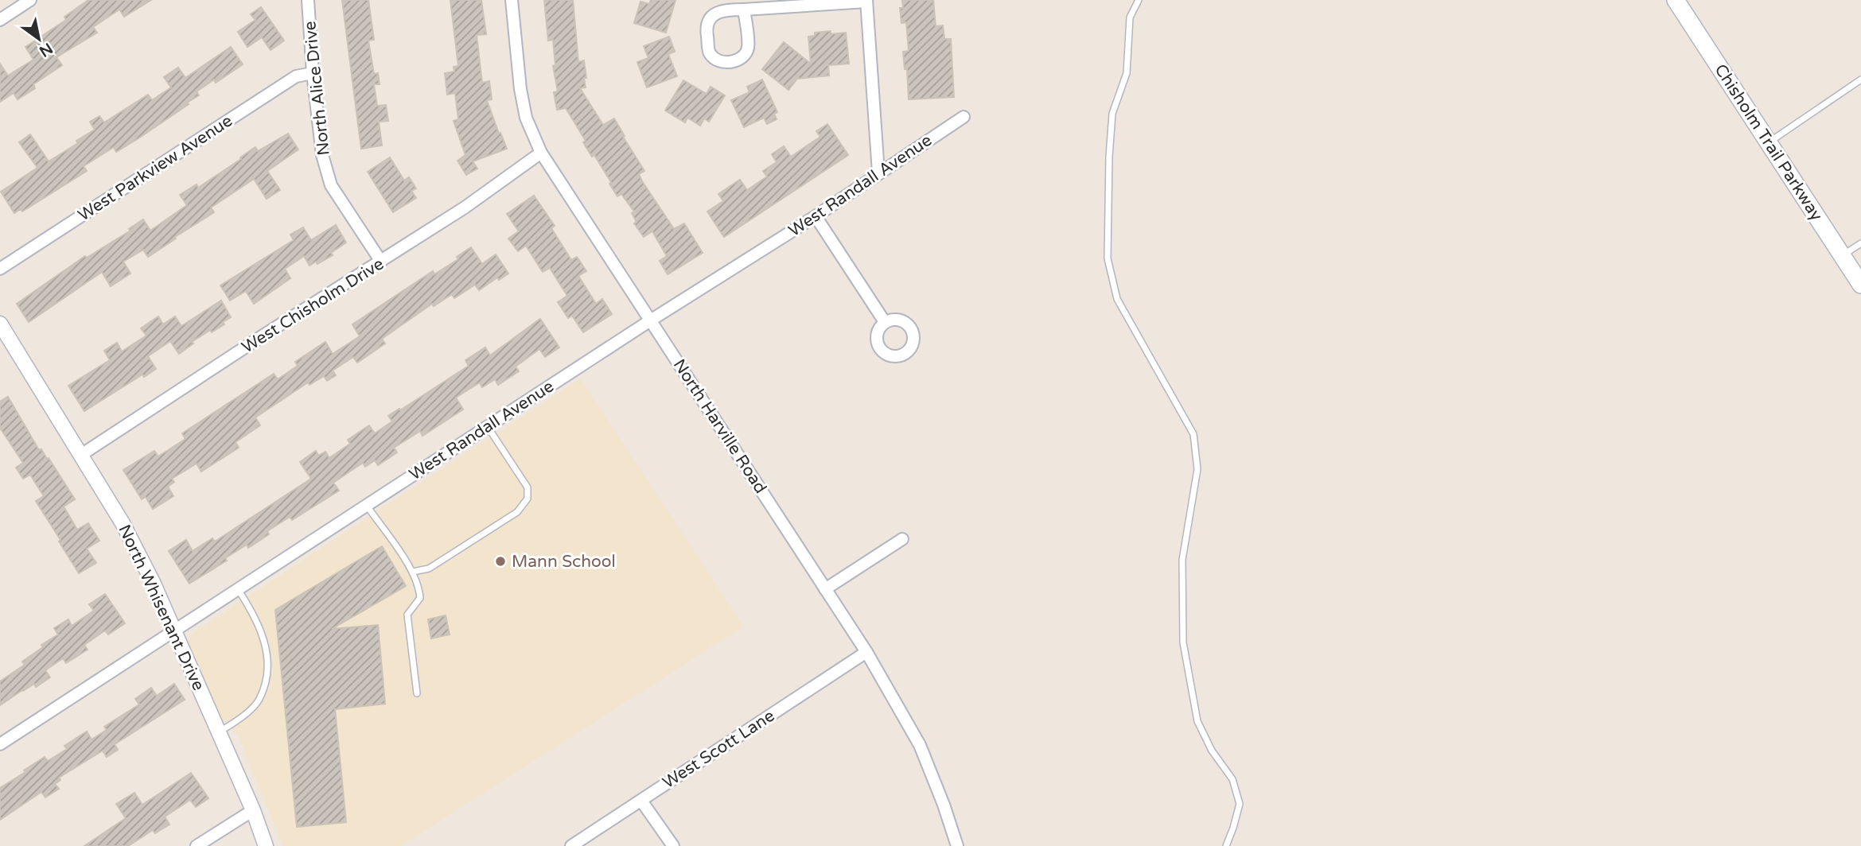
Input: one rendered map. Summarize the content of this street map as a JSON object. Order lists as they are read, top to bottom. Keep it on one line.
{"streets":{"main road":["Chisholm Trail Parkway"],"street":["North Alice Drive","West Parkview Avenue","West Randall Avenue","West Chisholm Drive","North Harville Road","North Whisenant Drive","West Scott Lane"]},"crossings":[["North Alice Drive","West Parkview Avenue"],["North Alice Drive","West Chisholm Drive"],["West Randall Avenue","North Harville Road"],["West Randall Avenue","North Whisenant Drive"],["West Chisholm Drive","North Harville Road"],["West Chisholm Drive","North Whisenant Drive"],["North Harville Road","West Scott Lane"]],"places":["Mann School"],"north":"bottom right"}
